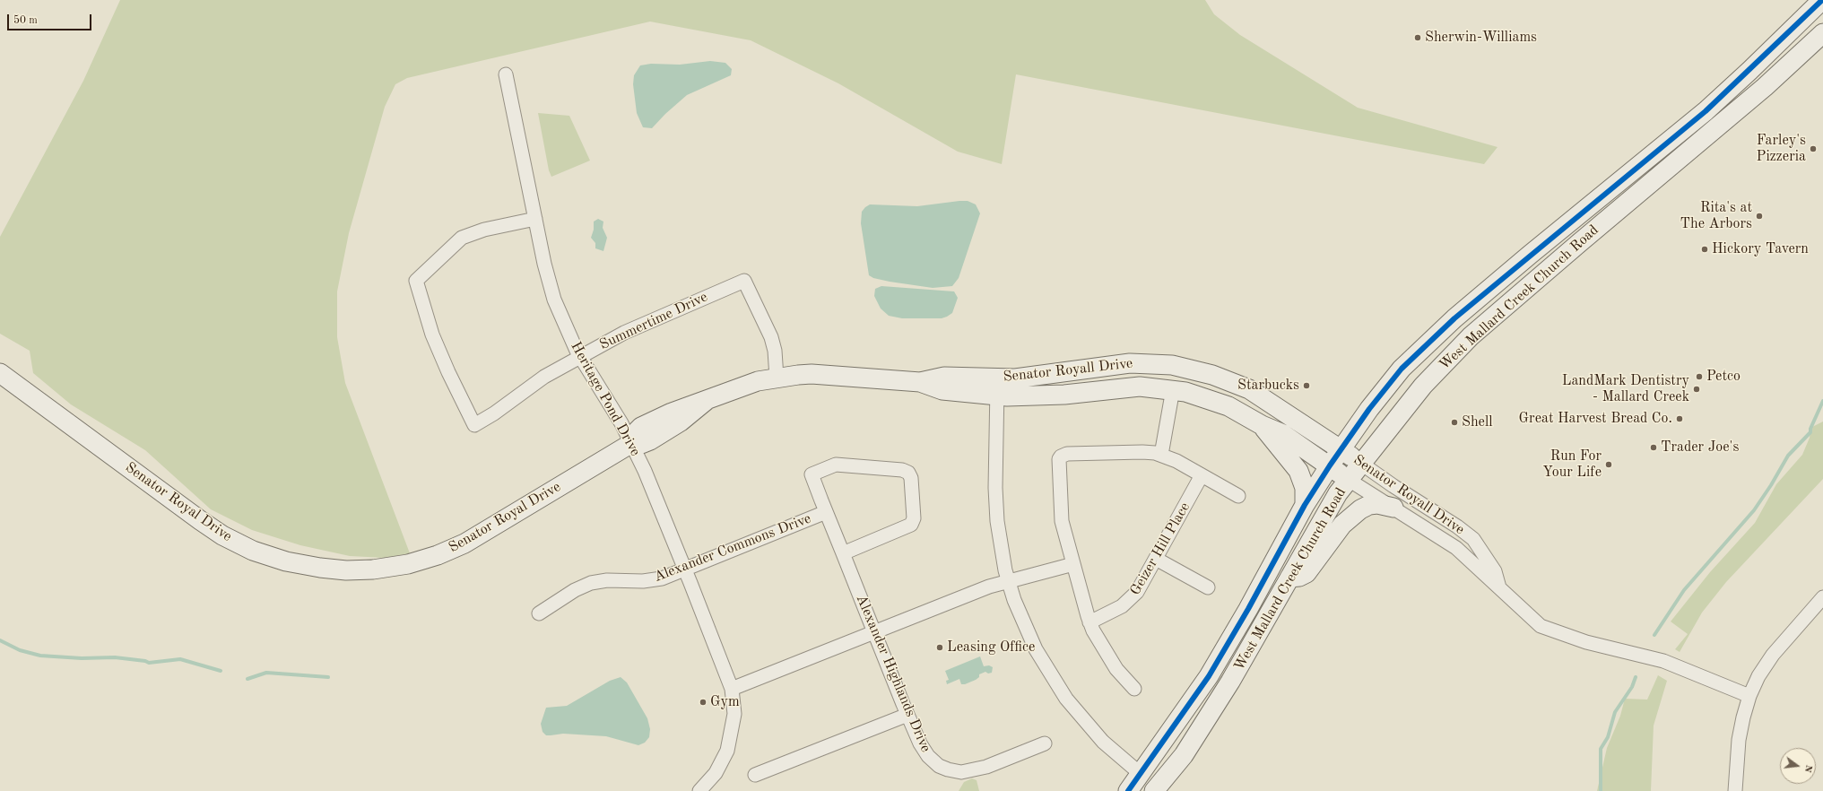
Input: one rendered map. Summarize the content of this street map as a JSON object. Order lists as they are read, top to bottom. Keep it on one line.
{"streets":{"main road":["West Mallard Creek Church Road","Senator Royall Drive","Senator Royal Drive"],"street":["Summertime Drive","Heritage Pond Drive","Alexander Commons Drive","Geizer Hill Place","Alexander Highlands Drive"]},"crossings":[["West Mallard Creek Church Road","Senator Royall Drive"],["Summertime Drive","Heritage Pond Drive"],["Summertime Drive","Senator Royal Drive"],["Senator Royall Drive","Senator Royal Drive"],["Heritage Pond Drive","Senator Royal Drive"],["Heritage Pond Drive","Alexander Commons Drive"],["Alexander Commons Drive","Alexander Highlands Drive"]],"places":["Sherwin-Williams","Farley's Pizzeria","Rita's at The Arbors","Hickory Tavern","Petco","Starbucks","LandMark Dentistry - Mallard Creek","Great Harvest Bread Co.","Shell","Trader Joe's","Run For Your Life","Leasing Office","Gym"],"scale_bar":"50 m","north":"right"}
